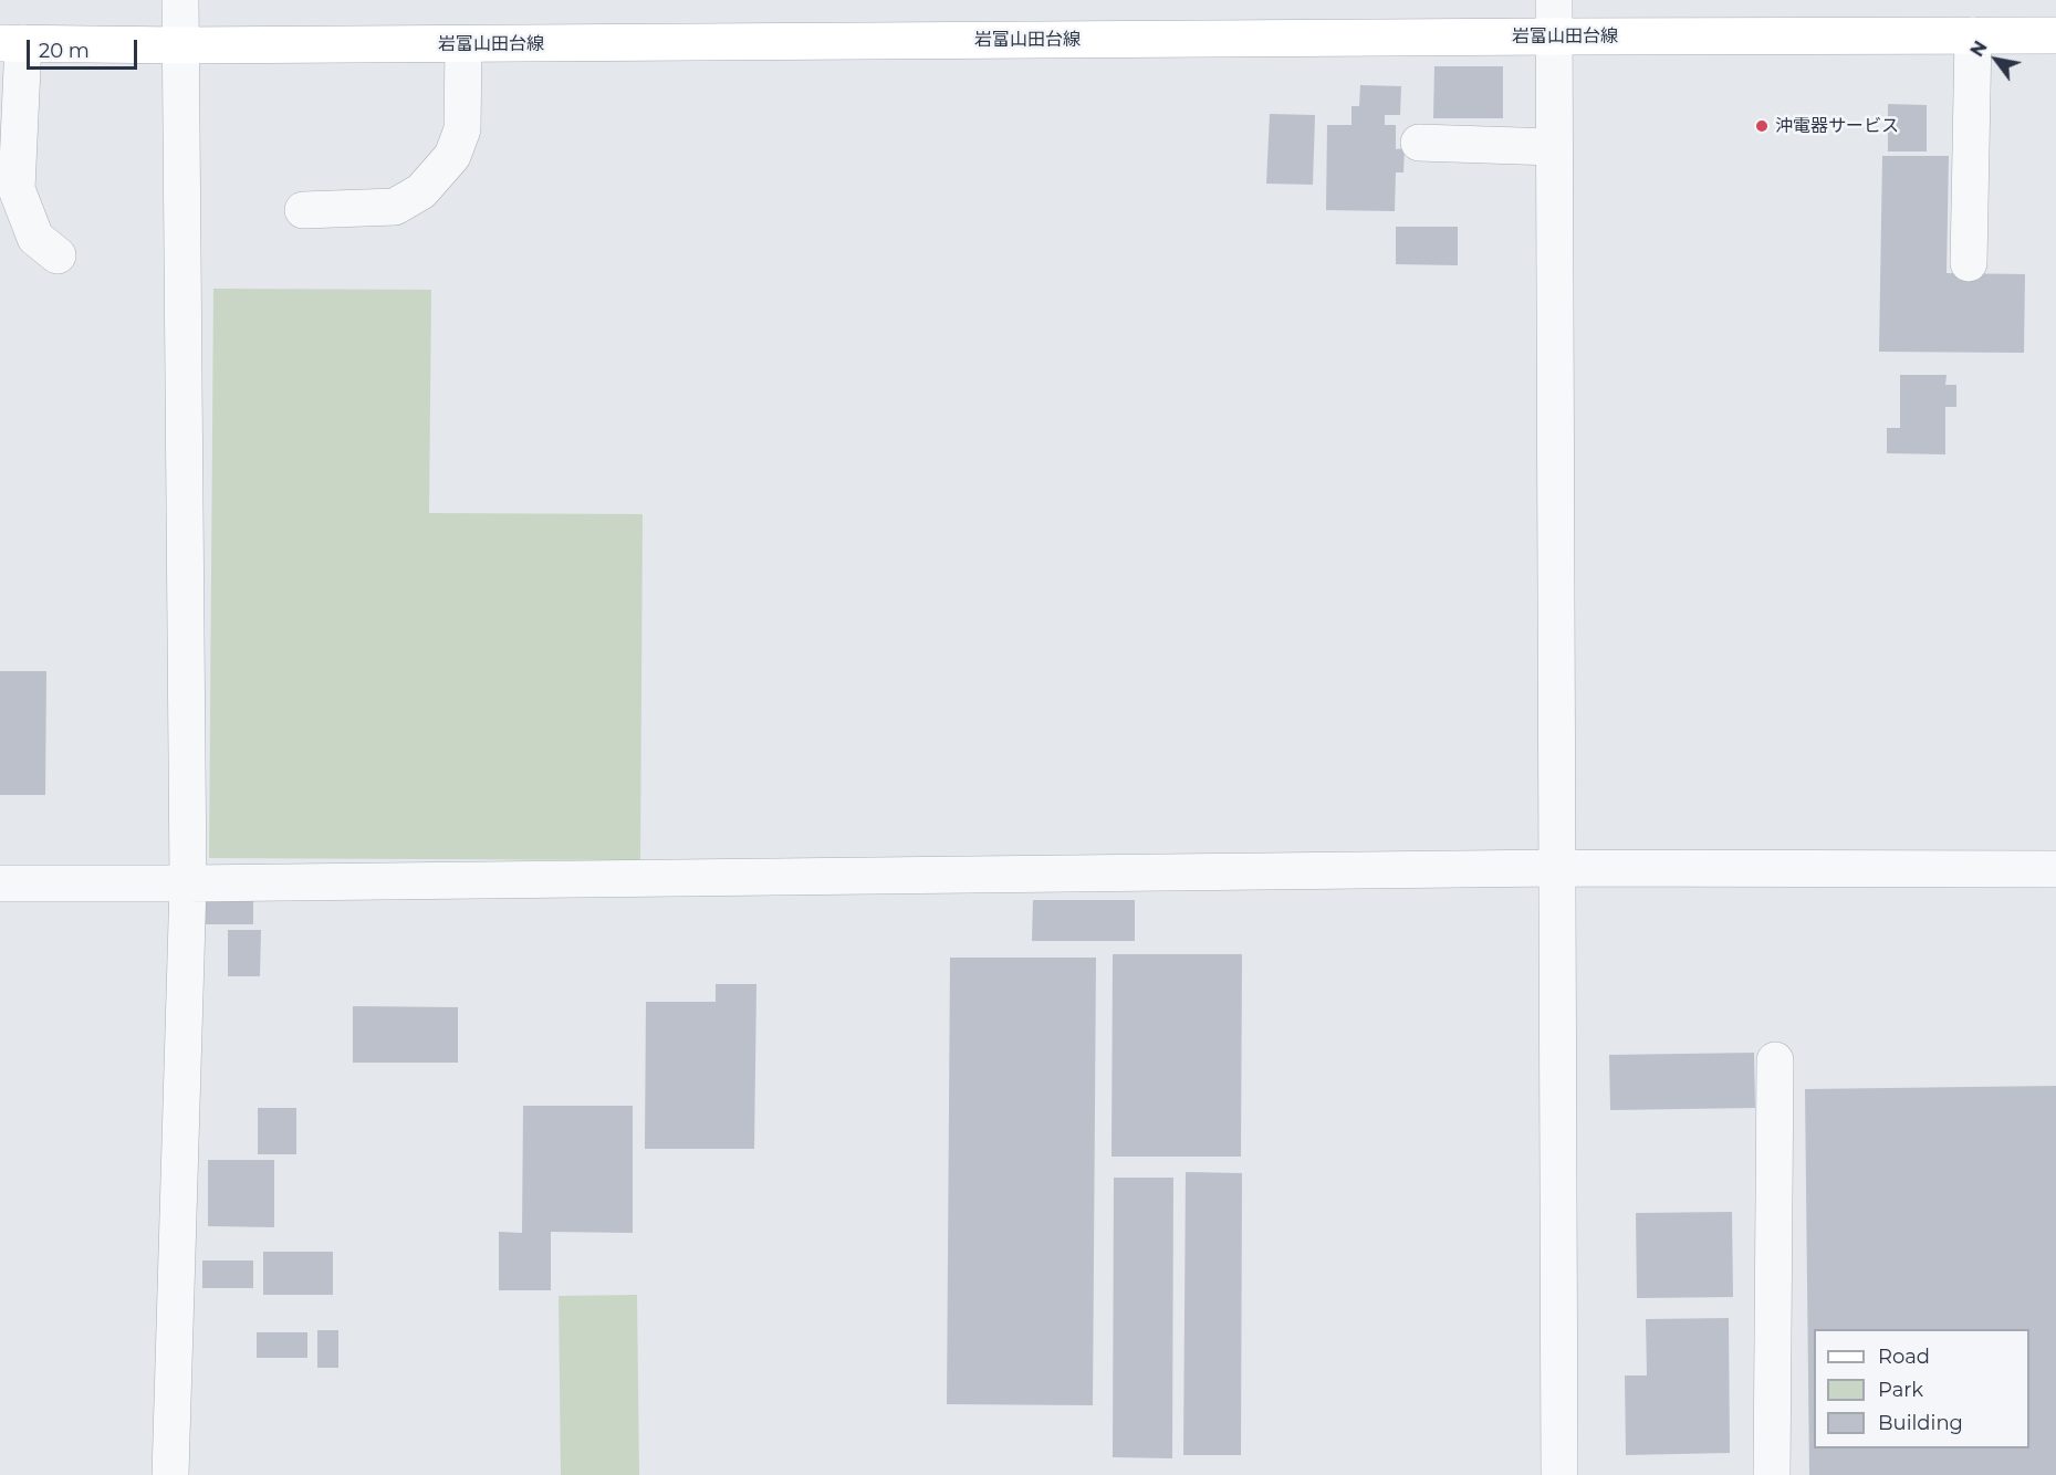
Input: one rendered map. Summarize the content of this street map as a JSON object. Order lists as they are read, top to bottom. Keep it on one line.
{"streets":{"main road":["岩富山田台線"]},"places":["沖電器サービス"],"legend":["Road","Park","Building"],"scale_bar":"20 m","north":"top left"}
